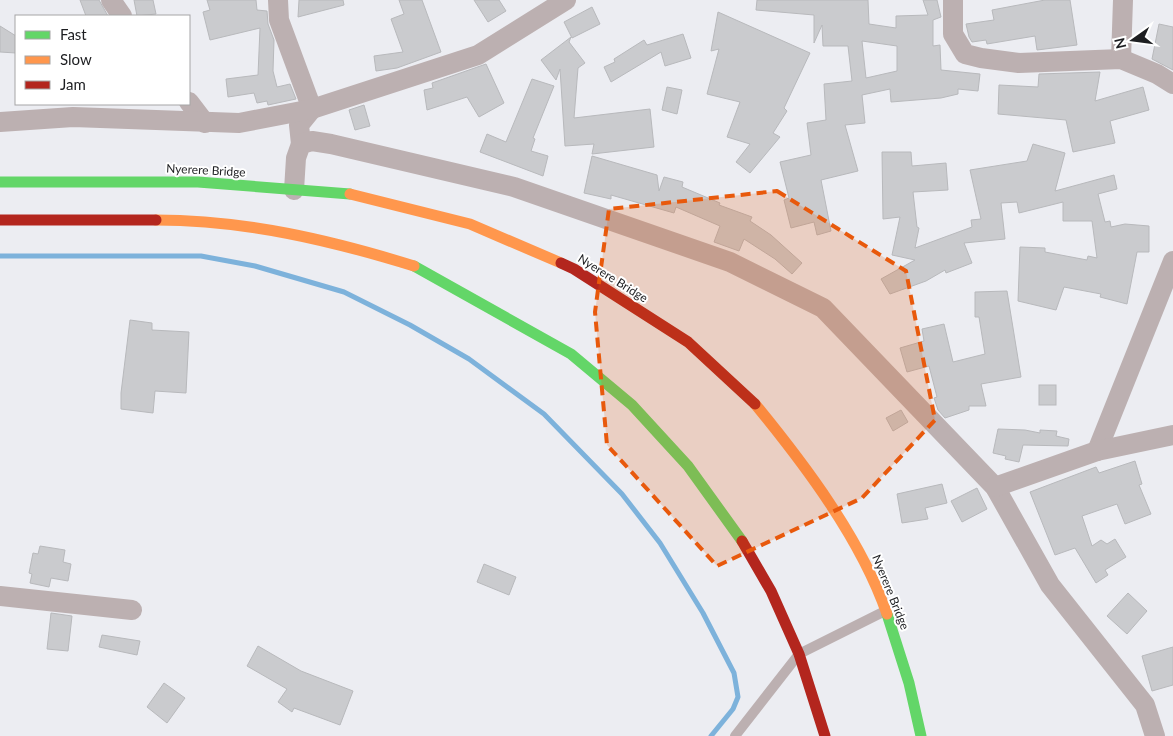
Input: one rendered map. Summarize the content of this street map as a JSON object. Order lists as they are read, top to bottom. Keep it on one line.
{"streets":{"main road":["Nyerere Bridge"]},"legend":["Fast","Slow","Jam"],"north":"left"}
